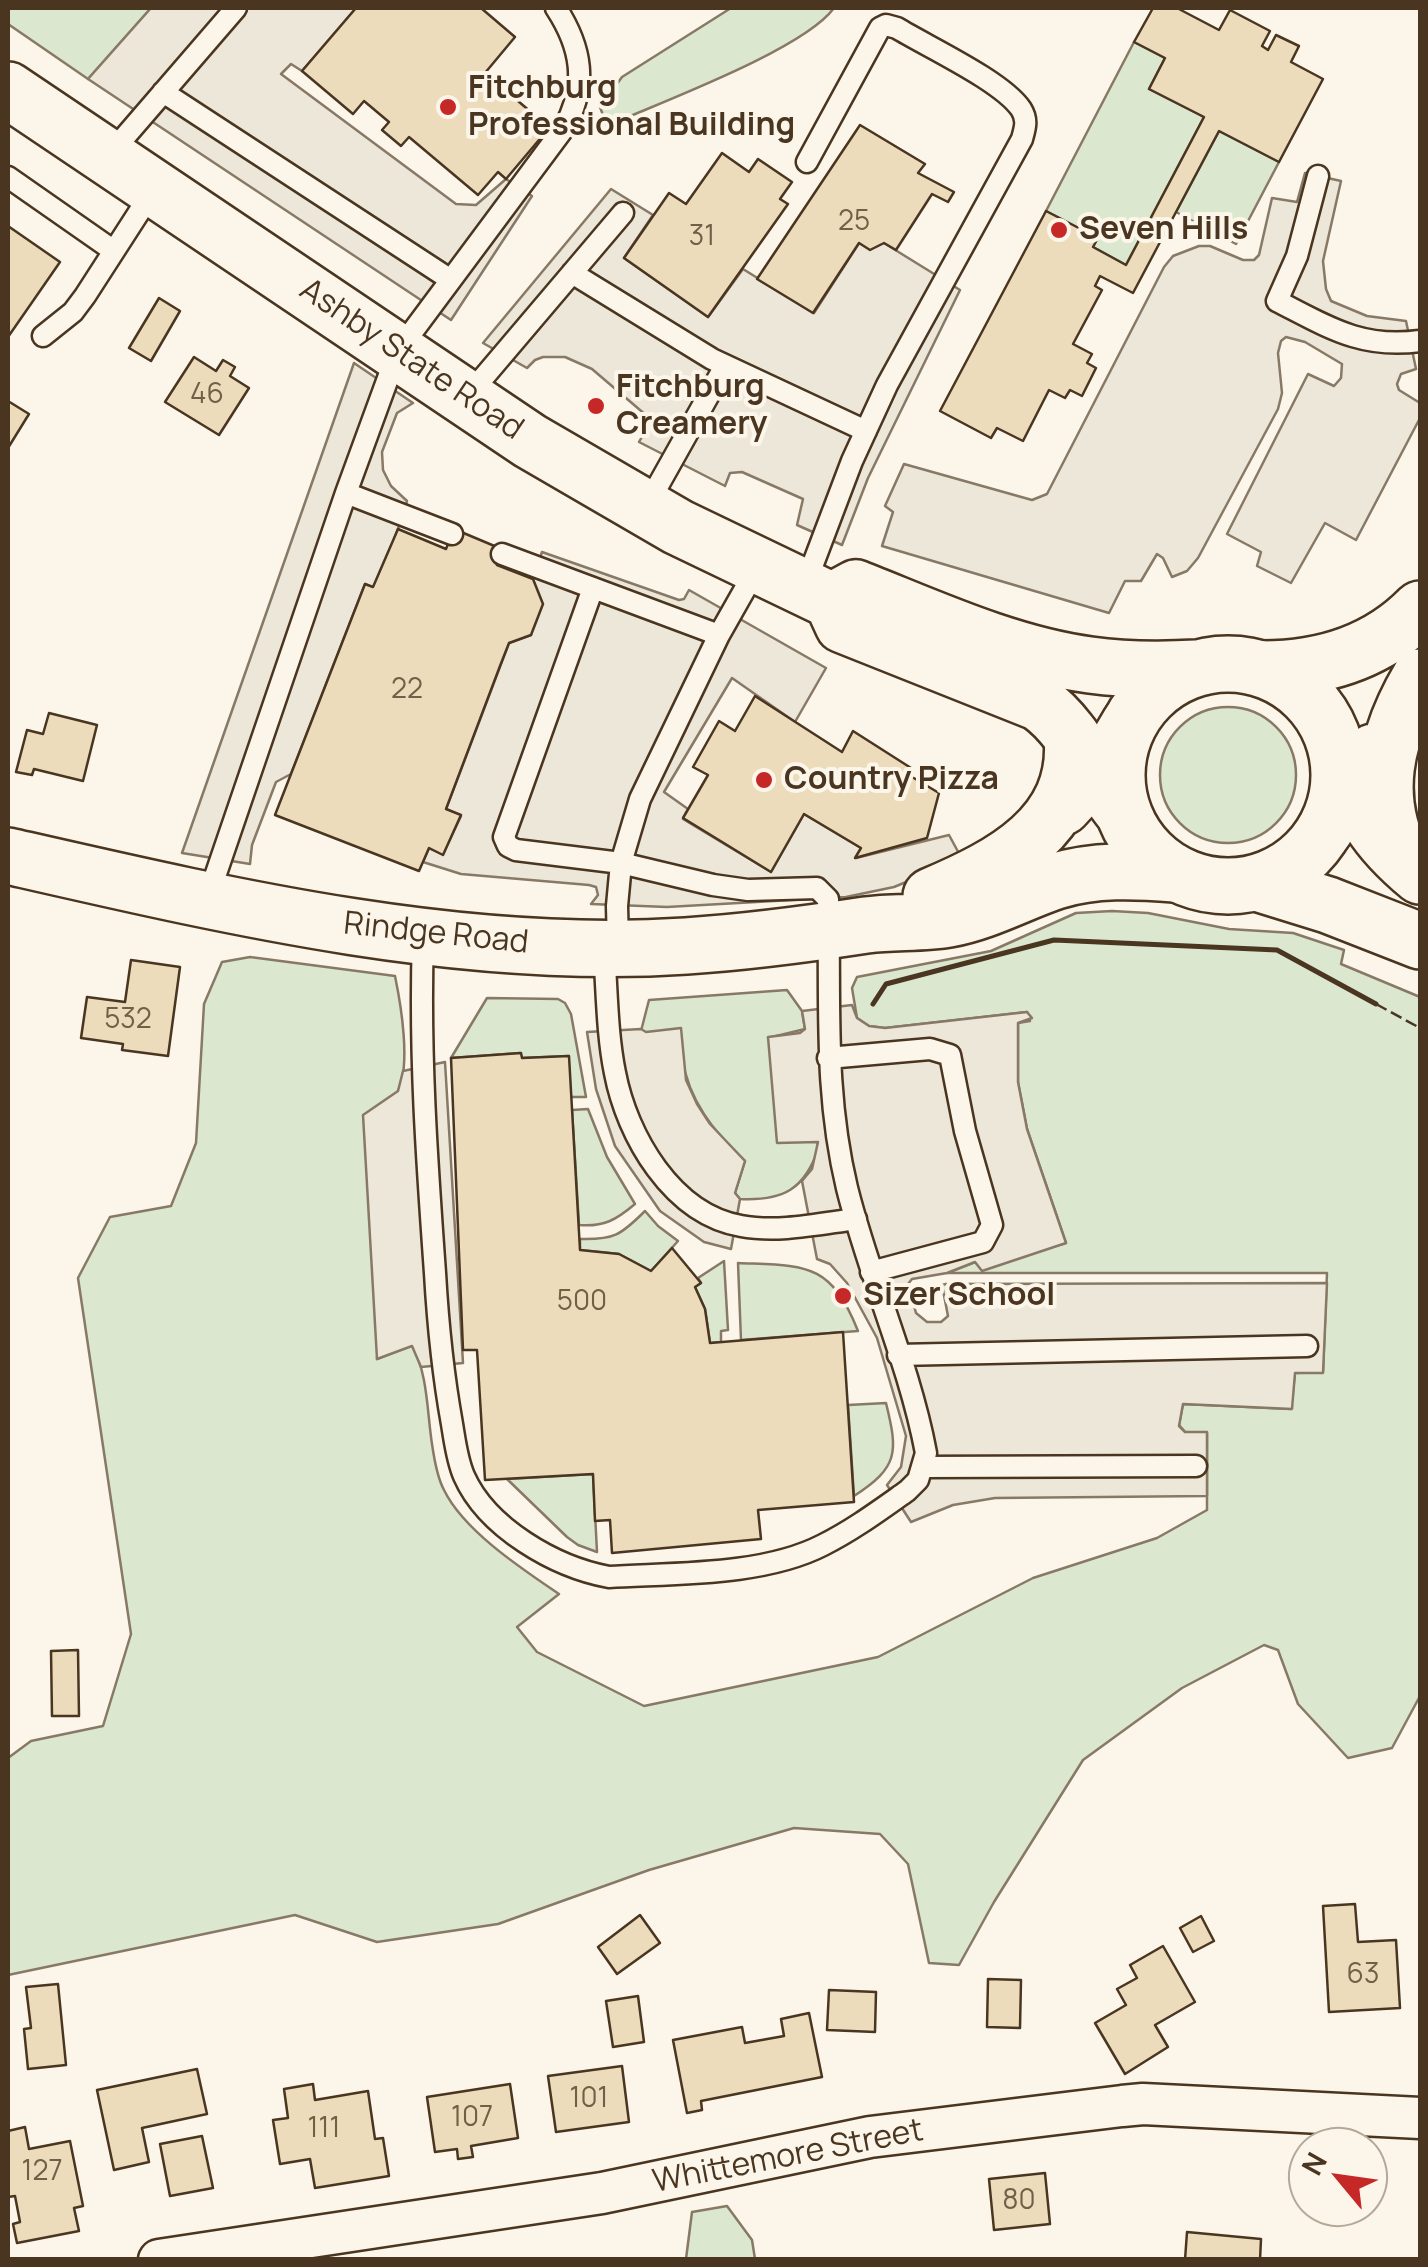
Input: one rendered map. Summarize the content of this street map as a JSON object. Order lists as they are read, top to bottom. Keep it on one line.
{"streets":{"main road":["Ashby State Road","Rindge Road"],"street":["Whittemore Street"]},"crossings":[["Ashby State Road","Rindge Road"]],"places":["Fitchburg Professional Building","Seven Hills","Fitchburg Creamery","Country Pizza","Sizer School"],"house_numbers":["25","31","46","22","532","500","63","101","107","111","127","80"],"north":"top left"}
